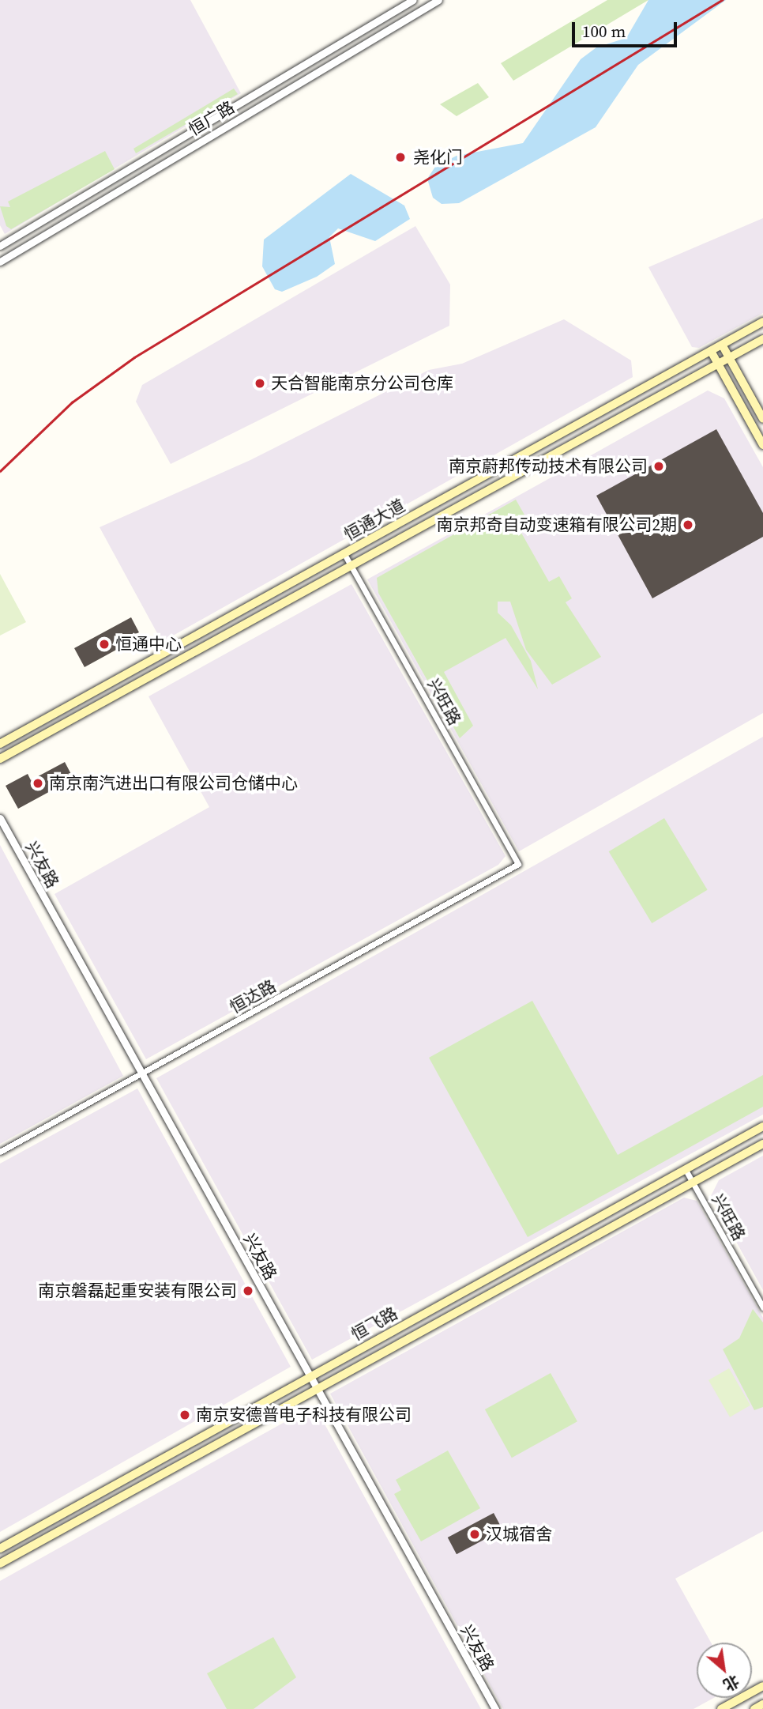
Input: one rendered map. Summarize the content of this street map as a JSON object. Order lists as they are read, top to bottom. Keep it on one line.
{"streets":{"main road":["恒通大道","恒飞路"],"street":["恒广路","兴旺路","兴友路","恒达路"]},"crossings":[["恒通大道","兴旺路"],["兴旺路","恒达路"],["兴旺路","恒飞路"],["兴友路","恒达路"],["兴友路","恒飞路"]],"places":["尧化门","天合智能南京分公司仓库","南京蔚邦传动技术有限公司","南京邦奇自动变速箱有限公司2期","恒通中心","南京南汽进出口有限公司仓储中心","南京磐磊起重安装有限公司","南京安德普电子科技有限公司","汉城宿舍"],"scale_bar":"100 m","north":"bottom right"}
